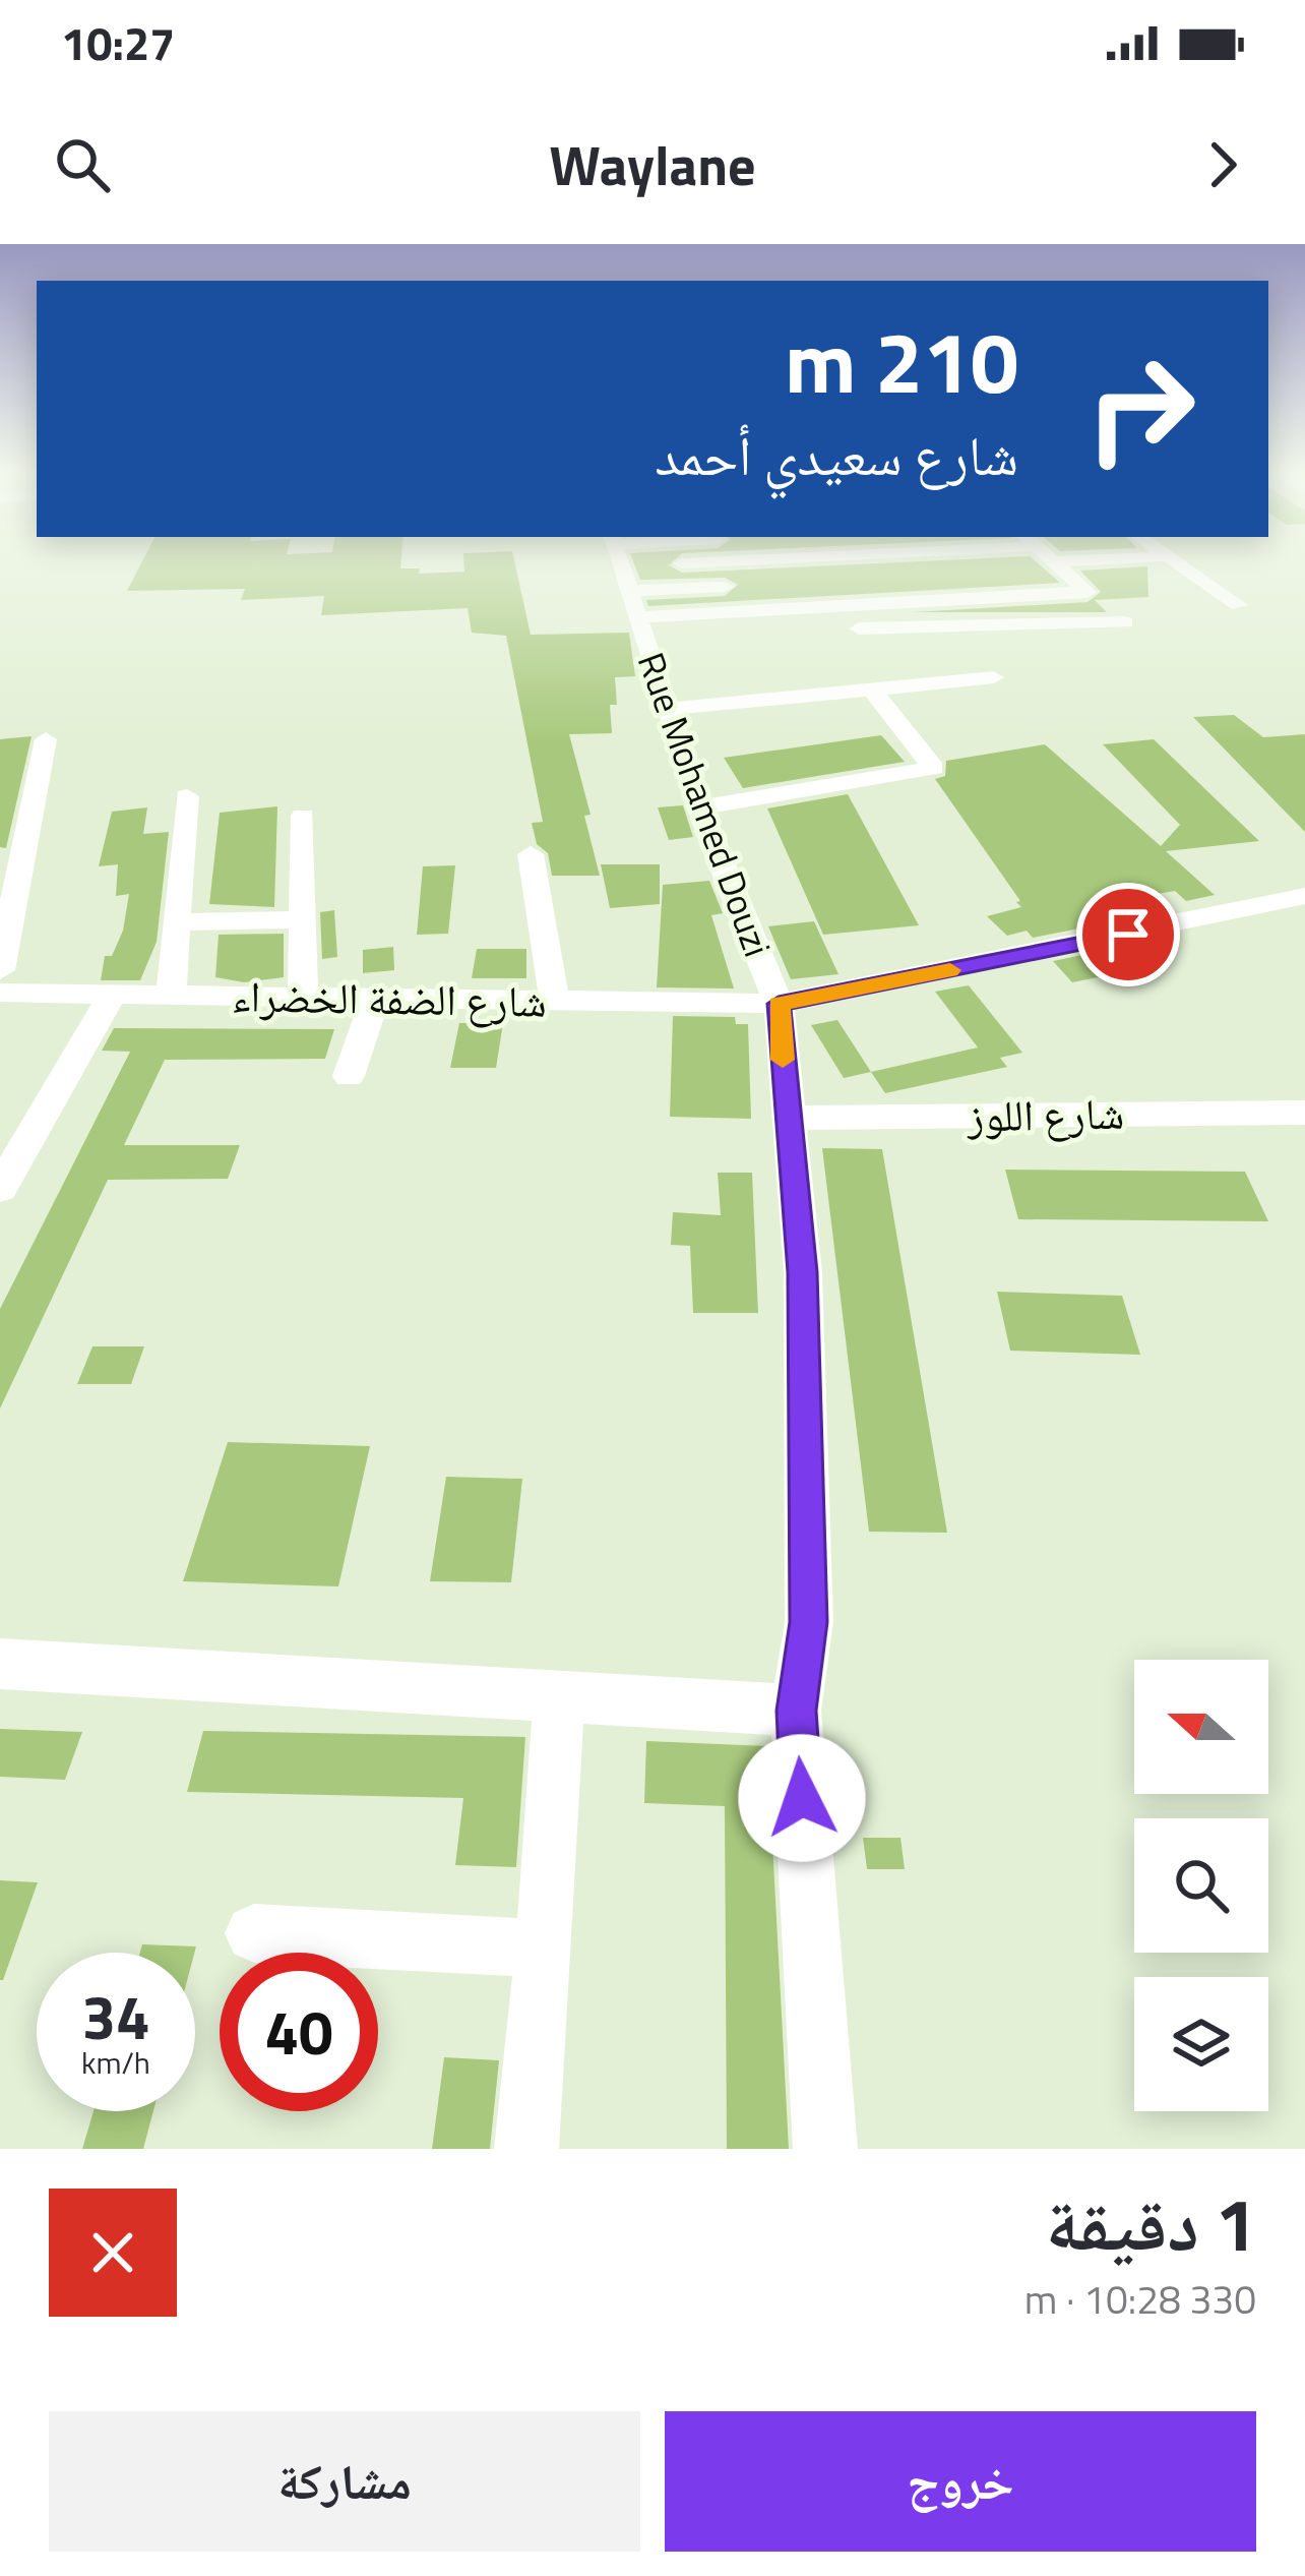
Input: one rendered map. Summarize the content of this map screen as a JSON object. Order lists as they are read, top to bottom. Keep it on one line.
{"streets":{"street":["Rue Mohamed Douzi","شارع الضفة الخضراء","شارع اللوز"]},"crossings":[["Rue Mohamed Douzi","شارع الضفة الخضراء"],["Rue Mohamed Douzi","شارع اللوز"]],"north":"left","page":{"status":"10:27","header":"Waylane","turn":["210 m","شارع سعيدي أحمد"],"speed":"34 km/h","limit":"40","heading":["1 دقيقة","330 m · 10:28"],"buttons":["خروج","مشاركة"]}}
